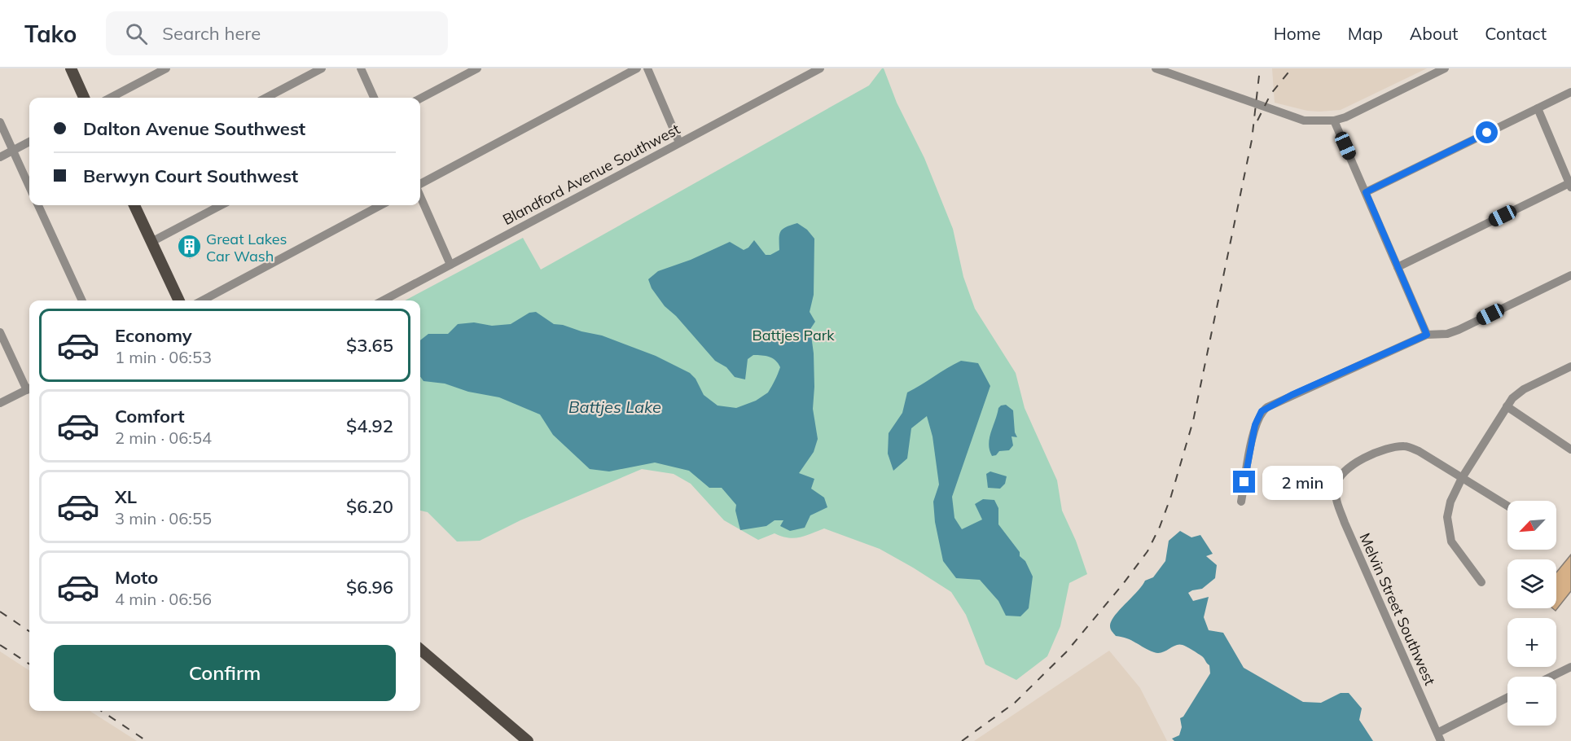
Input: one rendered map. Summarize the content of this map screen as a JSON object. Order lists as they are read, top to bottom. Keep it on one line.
{"streets":{"street":["Blandford Avenue Southwest","Melvin Street Southwest"]},"water":["Battjes Lake"],"parks":["Battjes Park"],"places":{"building":["Great Lakes Car Wash"]},"north":"bottom left","page":{"header":"Tako","search":"Search here","nav":["Home","Map","About","Contact"],"banner":["Dalton Avenue Southwest","Berwyn Court Southwest"],"list":[{"name":"Economy","note":"1 min · 06:53","value":"$3.65"},{"name":"Comfort","note":"2 min · 06:54","value":"$4.92"},{"name":"XL","note":"3 min · 06:55","value":"$6.20"},{"name":"Moto","note":"4 min · 06:56","value":"$6.96"}],"bubble":"2 min","map_buttons":["+","−"],"buttons":"Confirm"}}
